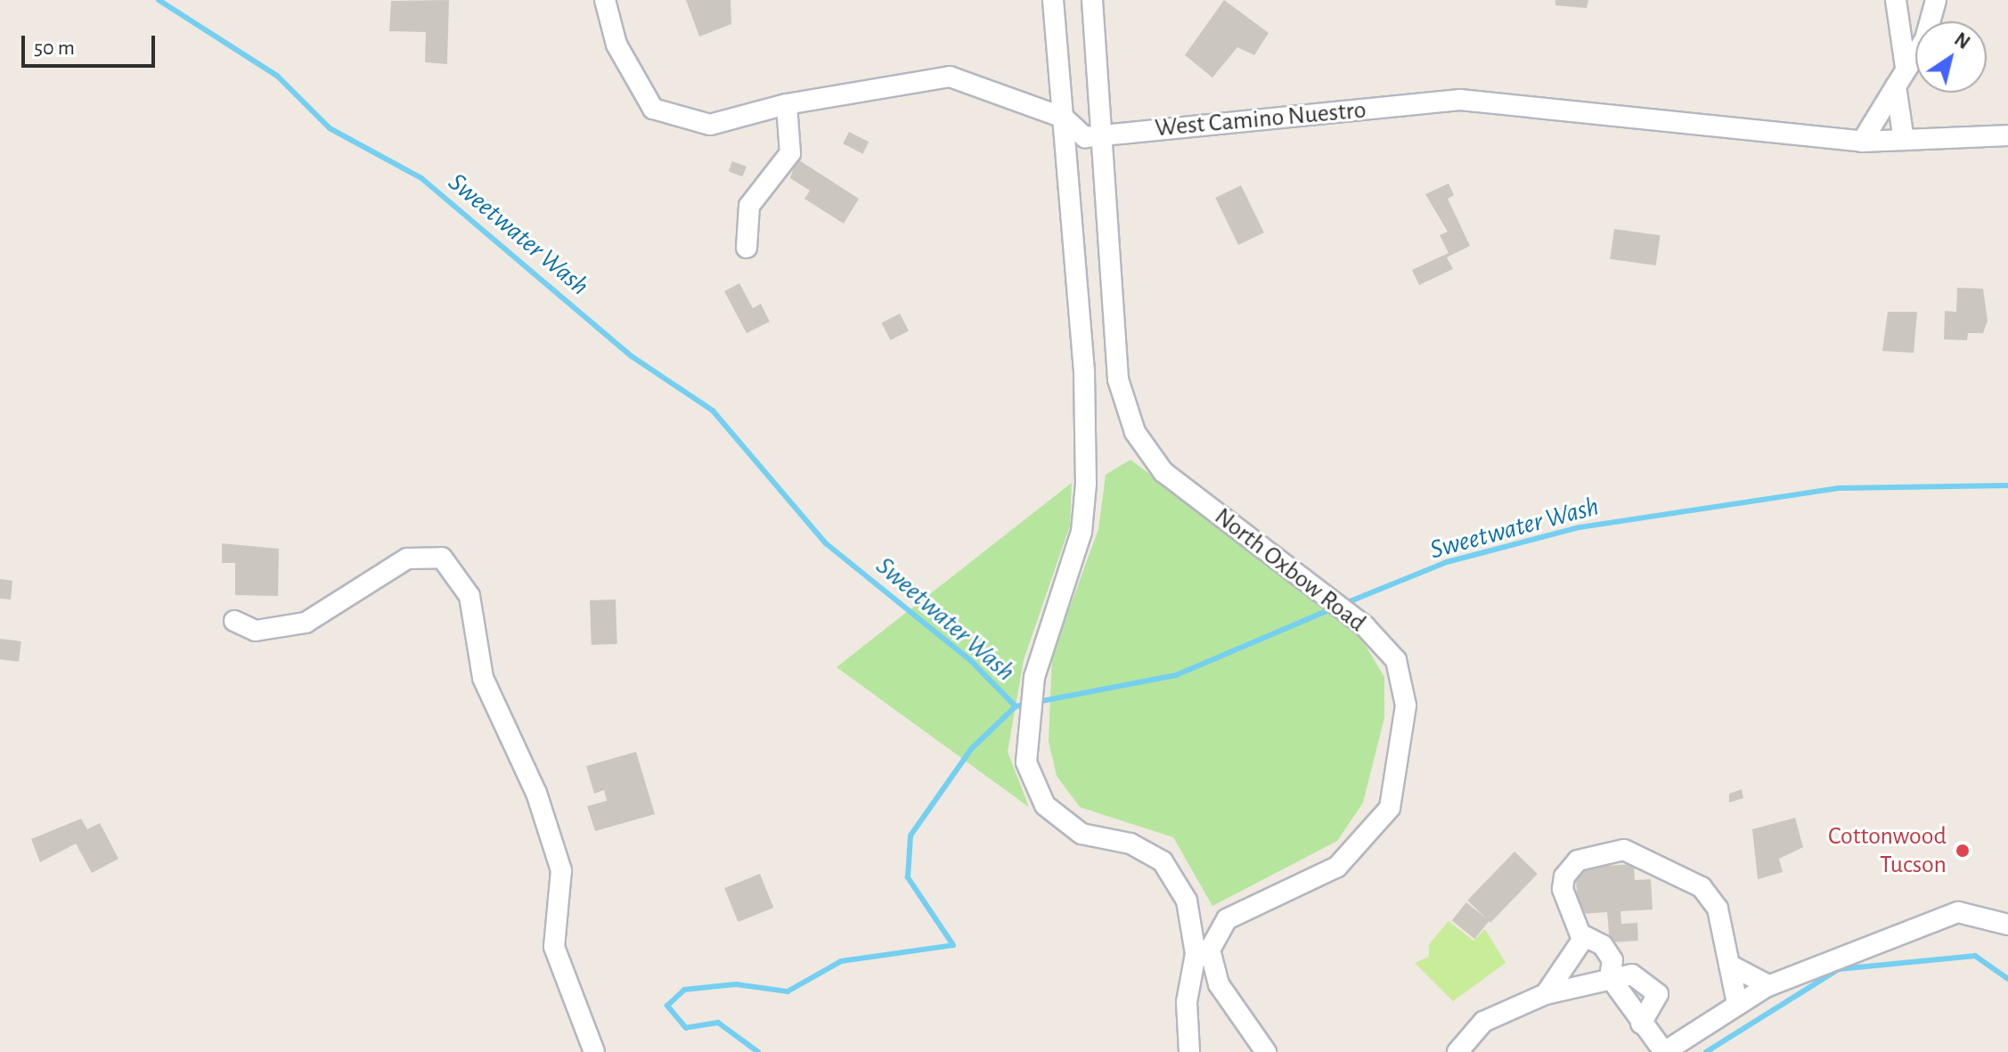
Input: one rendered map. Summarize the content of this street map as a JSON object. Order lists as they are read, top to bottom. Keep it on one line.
{"streets":{"street":["West Camino Nuestro","North Oxbow Road"]},"crossings":[["West Camino Nuestro","North Oxbow Road"]],"water":["Sweetwater Wash"],"places":["Cottonwood Tucson"],"scale_bar":"50 m","north":"top right"}
